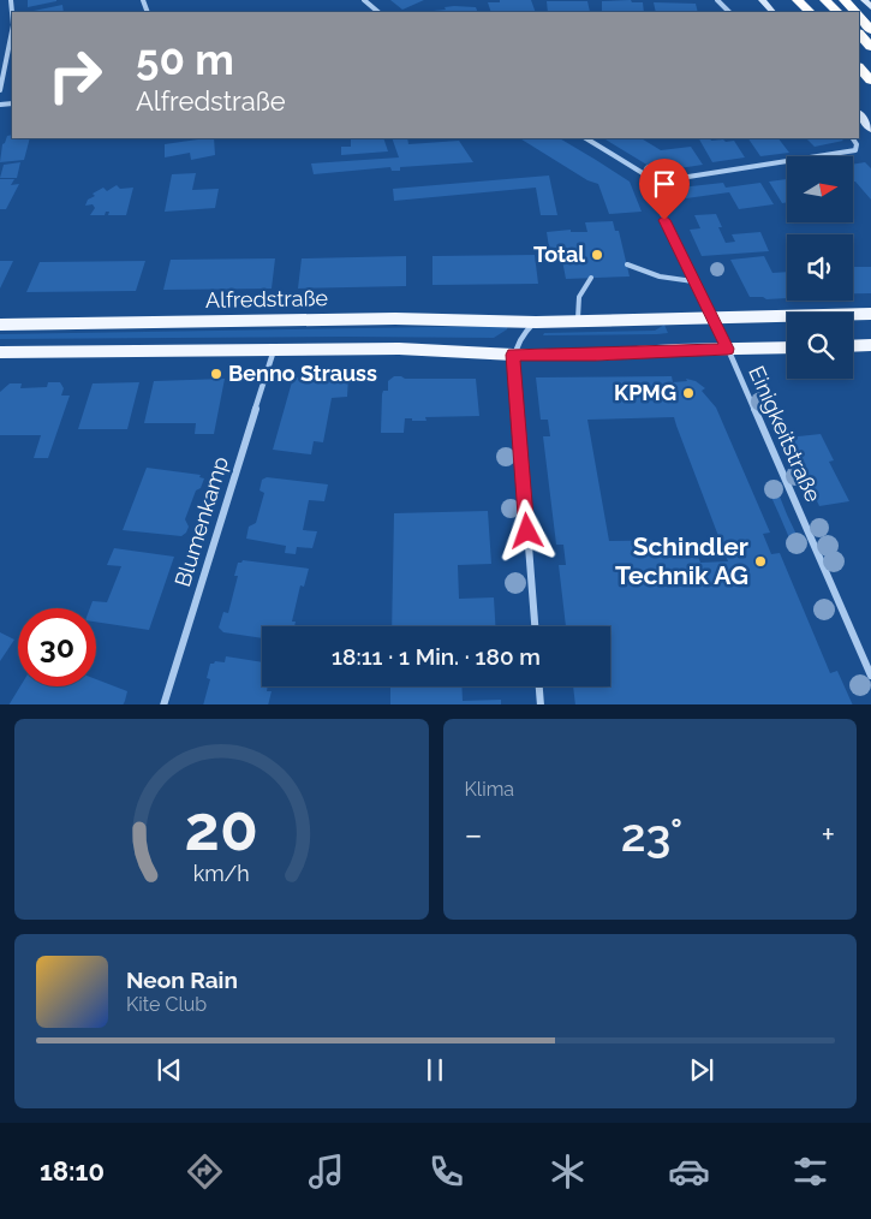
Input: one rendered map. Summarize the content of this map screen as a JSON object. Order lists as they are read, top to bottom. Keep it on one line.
{"streets":{"main road":["Alfredstraße"],"street":["Einigkeitstraße","Blumenkamp"]},"crossings":[["Alfredstraße","Einigkeitstraße"]],"places":["Total","Benno Strauss","KPMG","Schindler Technik AG"],"north":"right","page":{"turn":["50 m","Alfredstraße"],"limit":"30","trip":"18:11 · 1 Min. · 180 m","tile":"Klima","heat":["−","23°","+"],"song":["Neon Rain","Kite Club"],"tabs":"18:10","gauge":["20","km/h"]}}
